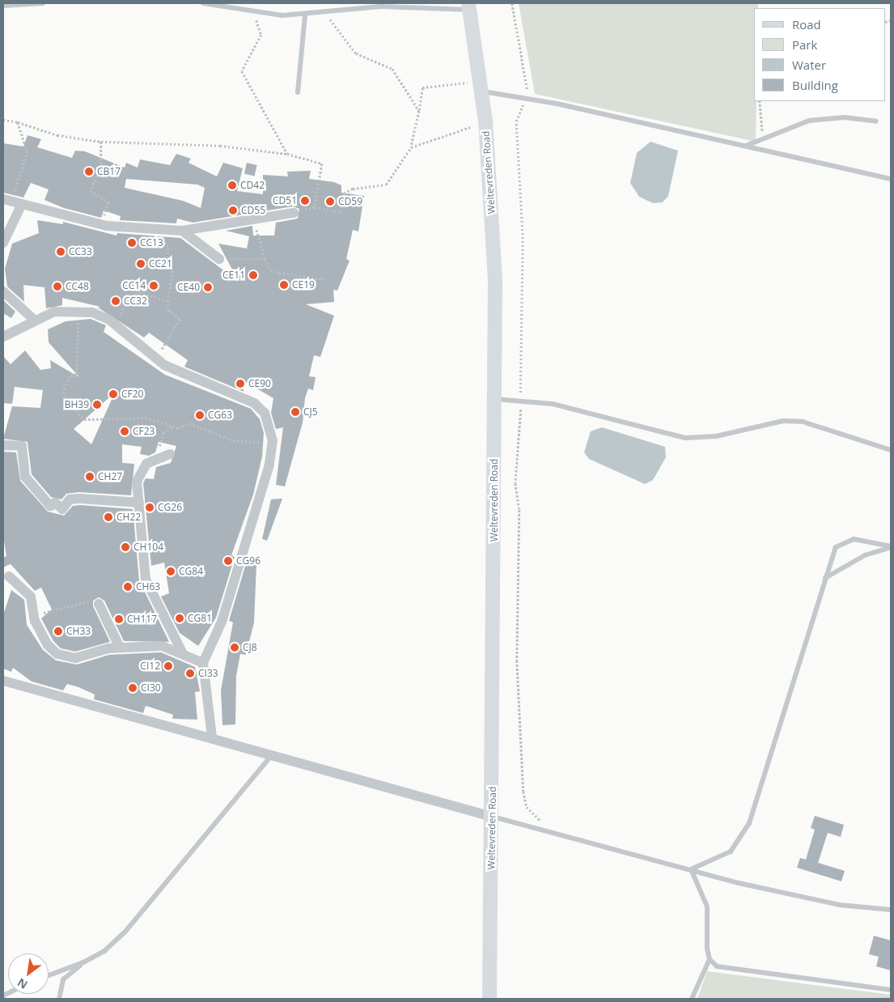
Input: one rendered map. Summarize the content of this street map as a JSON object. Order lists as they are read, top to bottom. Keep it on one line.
{"streets":{"street":["Weltevreden Road"]},"places":["CB17","CD42","CD51","CD59","CD55","CC13","CC33","CC21","CE11","CE19","CC14","CC48","CE40","CC32","CE90","CF20","BH39","CJ5","CG63","CF23","CH27","CG26","CH22","CH104","CG96","CG84","CH63","CG81","CH117","CH33","CJ8","CI12","CI33","CI30"],"legend":["Road","Park","Water","Building"],"north":"bottom left"}
